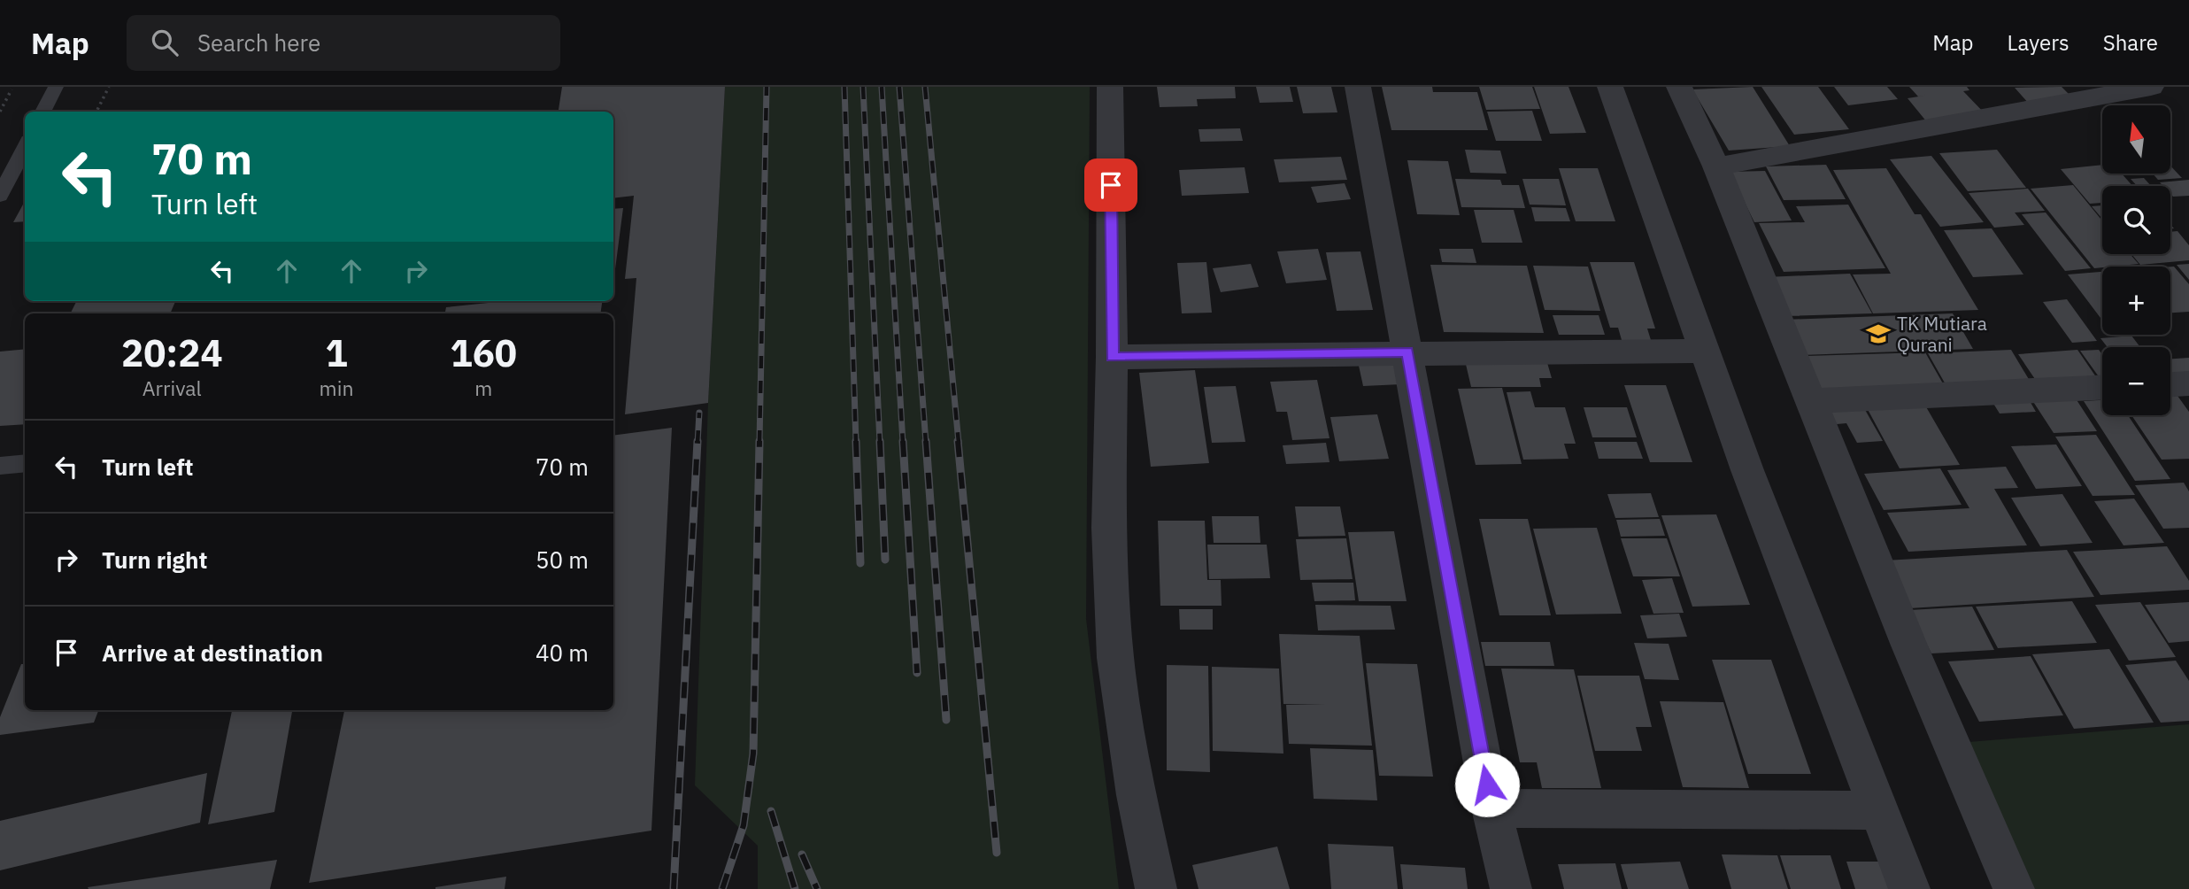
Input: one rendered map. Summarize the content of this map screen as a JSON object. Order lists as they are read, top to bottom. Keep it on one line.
{"places":{"school or university":["TK Mutiara Qurani"]},"north":"top","page":{"header":"Map","search":"Search here","nav":["Map","Layers","Share"],"map_buttons":["+","−"],"turn":["70 m","Turn left"],"eta":["20:24","Arrival","1","min","160","m"],"list":[{"name":"Turn left","value":"70 m"},{"name":"Turn right","value":"50 m"},{"name":"Arrive at destination","value":"40 m"}]}}
